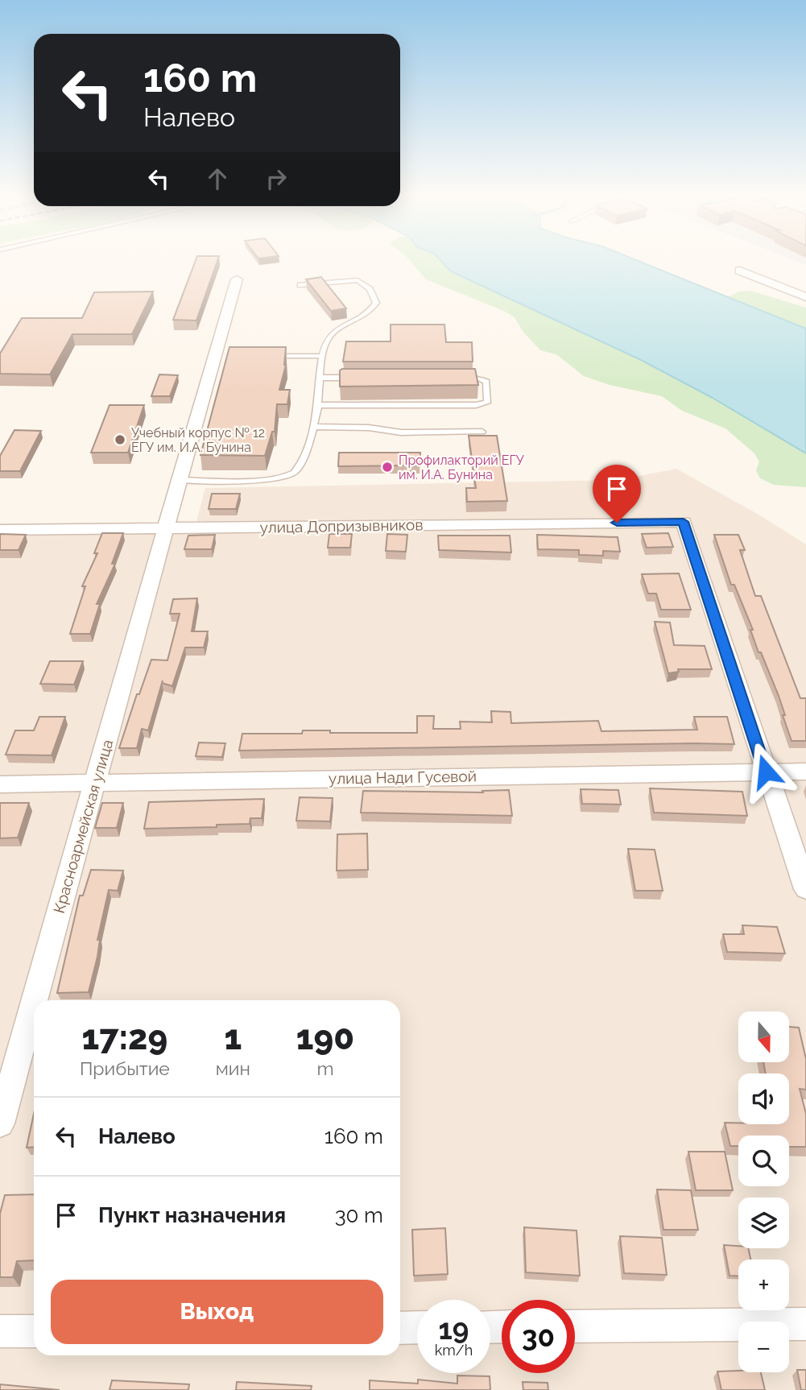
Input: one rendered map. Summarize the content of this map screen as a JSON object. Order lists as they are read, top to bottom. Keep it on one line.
{"streets":{"street":["улица Допризывников","улица Нади Гусевой","Красноармейская улица"]},"crossings":[["улица Допризывников","улица Нади Гусевой"],["улица Допризывников","Красноармейская улица"],["улица Нади Гусевой","Красноармейская улица"]],"places":["Учебный корпус № 12 ЕГУ им. И.А. Бунина","Профилакторий ЕГУ им. И.А. Бунина"],"north":"bottom","page":{"turn":["160 m","Налево"],"eta":["17:29","Прибытие","1","мин","190","m"],"map_buttons":["+","−"],"list":[{"name":"Налево","value":"160 m"},{"name":"Пункт назначения","value":"30 m"}],"buttons":"Выход","speed":"19 km/h","limit":"30"}}
